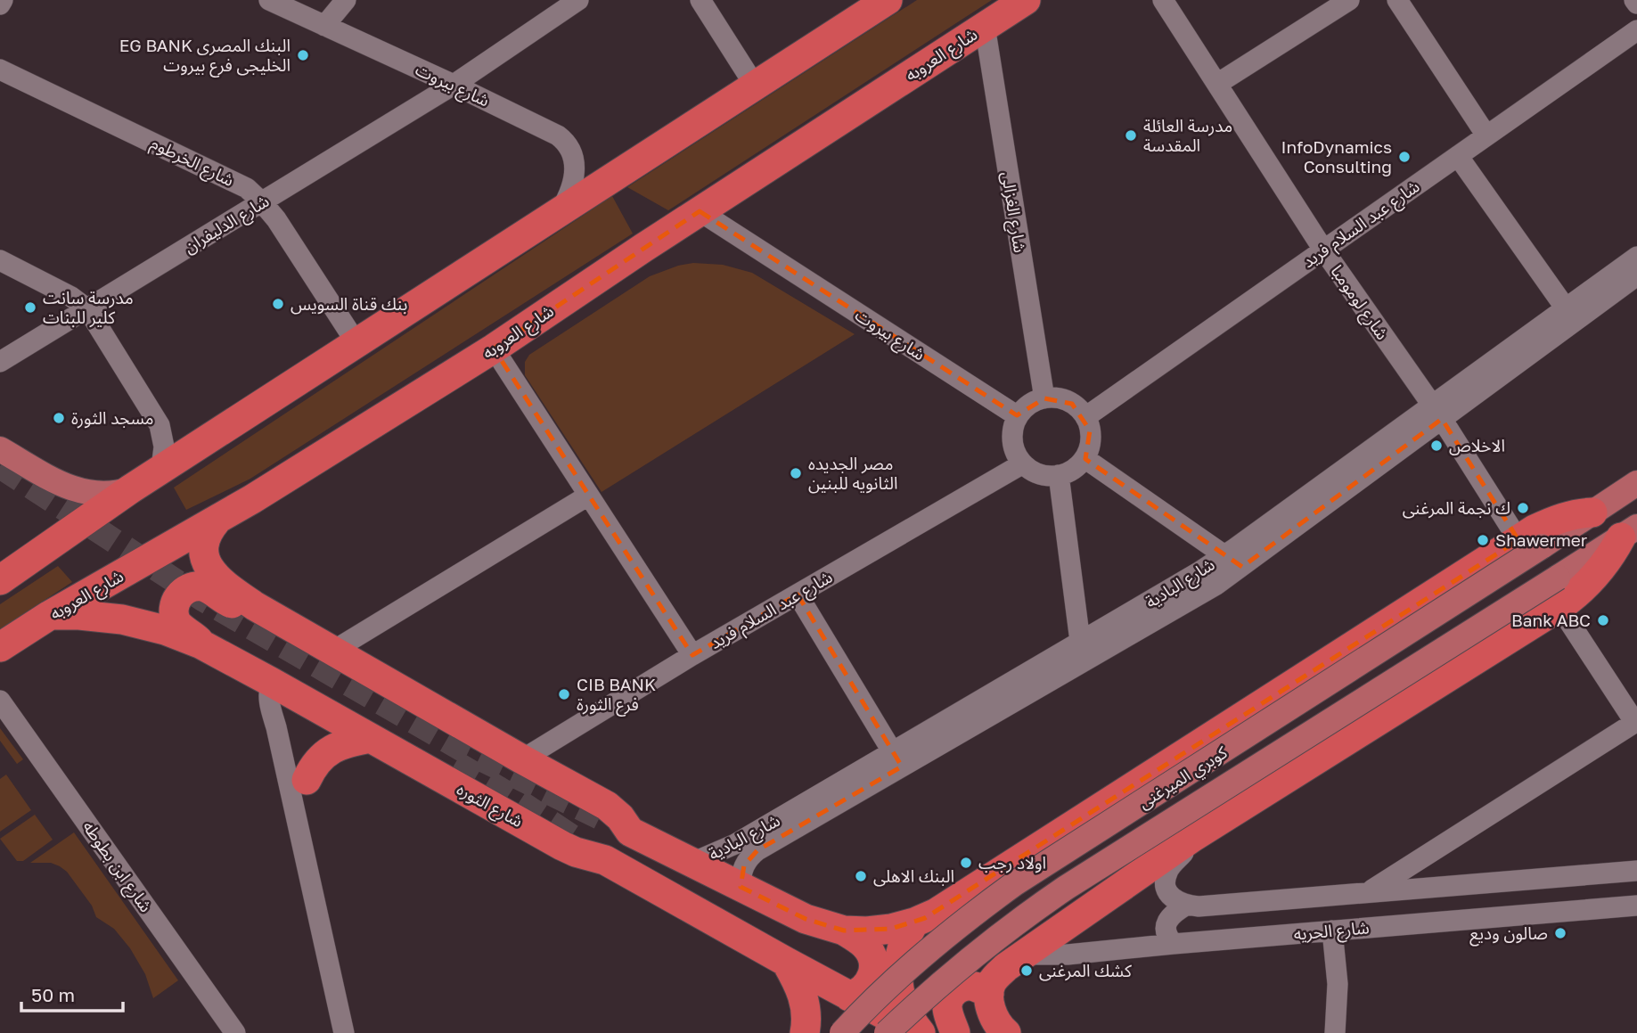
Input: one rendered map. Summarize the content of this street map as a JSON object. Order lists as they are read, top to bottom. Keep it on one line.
{"streets":{"highway":["شارع العروبه","شارع الثوره"],"main road":["كوبري الميرغنى"],"street":["شارع بيروت","شارع الخرطوم","شارع الغزالى","شارع الدليفران","شارع عبد السلام فريد","شارع لومومبا","شارع البادية","شارع ابن بطوطه","شارع الحريه"]},"crossings":[["شارع العروبه","شارع بيروت"],["شارع العروبه","شارع الغزالى"],["شارع العروبه","شارع الثوره"],["شارع بيروت","شارع الغزالى"],["شارع بيروت","شارع الدليفران"],["شارع بيروت","شارع عبد السلام فريد"],["شارع الخرطوم","شارع الدليفران"],["شارع الغزالى","شارع عبد السلام فريد"],["شارع عبد السلام فريد","شارع لومومبا"],["شارع لومومبا","شارع البادية"],["شارع لومومبا","كوبري الميرغنى"]],"places":["EG BANK البنك المصرى الخليجى فرع بيروت","مدرسة العائلة المقدسة","InfoDynamics Consulting","بنك قناة السويس","مدرسة سانت كلير للبنات","مسجد الثورة","الاخلاص","مصر الجديده الثانويه للبنين","ك نجمة المرغنى","Shawermer","Bank ABC","CIB BANK فرع الثورة","اولاد رجب","البنك الاهلى","صالون وديع","كشك المرغنى"],"scale_bar":"50 m"}
